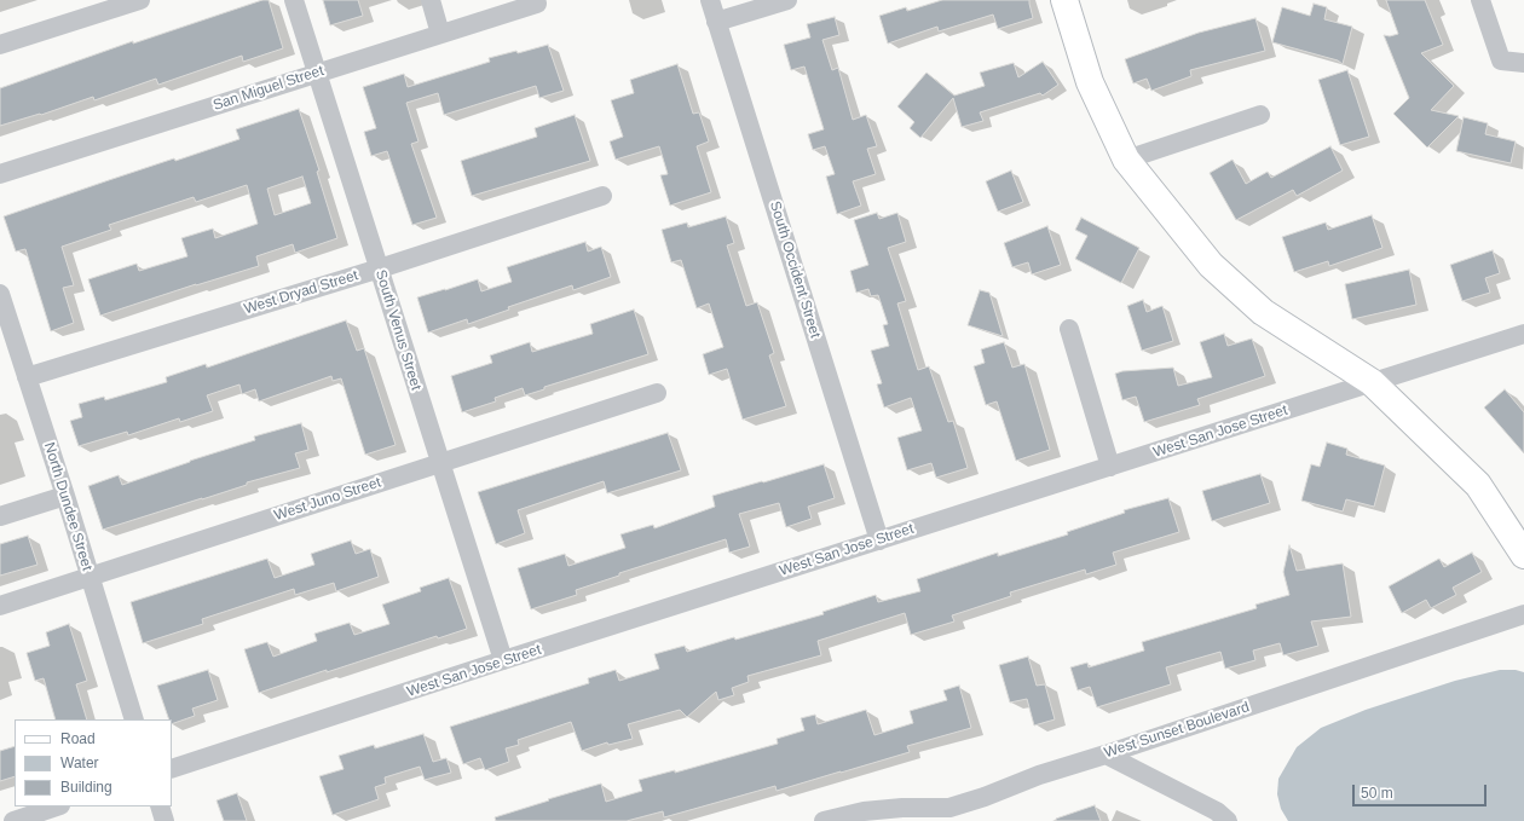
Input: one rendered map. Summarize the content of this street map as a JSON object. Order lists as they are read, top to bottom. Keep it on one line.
{"streets":{"street":["San Miguel Street","South Occident Street","West Dryad Street","South Venus Street","West San Jose Street","West Juno Street","North Dundee Street","West Sunset Boulevard"]},"crossings":[["San Miguel Street","South Venus Street"],["South Occident Street","West San Jose Street"],["West Dryad Street","South Venus Street"],["West Dryad Street","North Dundee Street"],["South Venus Street","West San Jose Street"],["South Venus Street","West Juno Street"],["West Juno Street","North Dundee Street"]],"legend":["Road","Water","Building"],"scale_bar":"50 m"}
